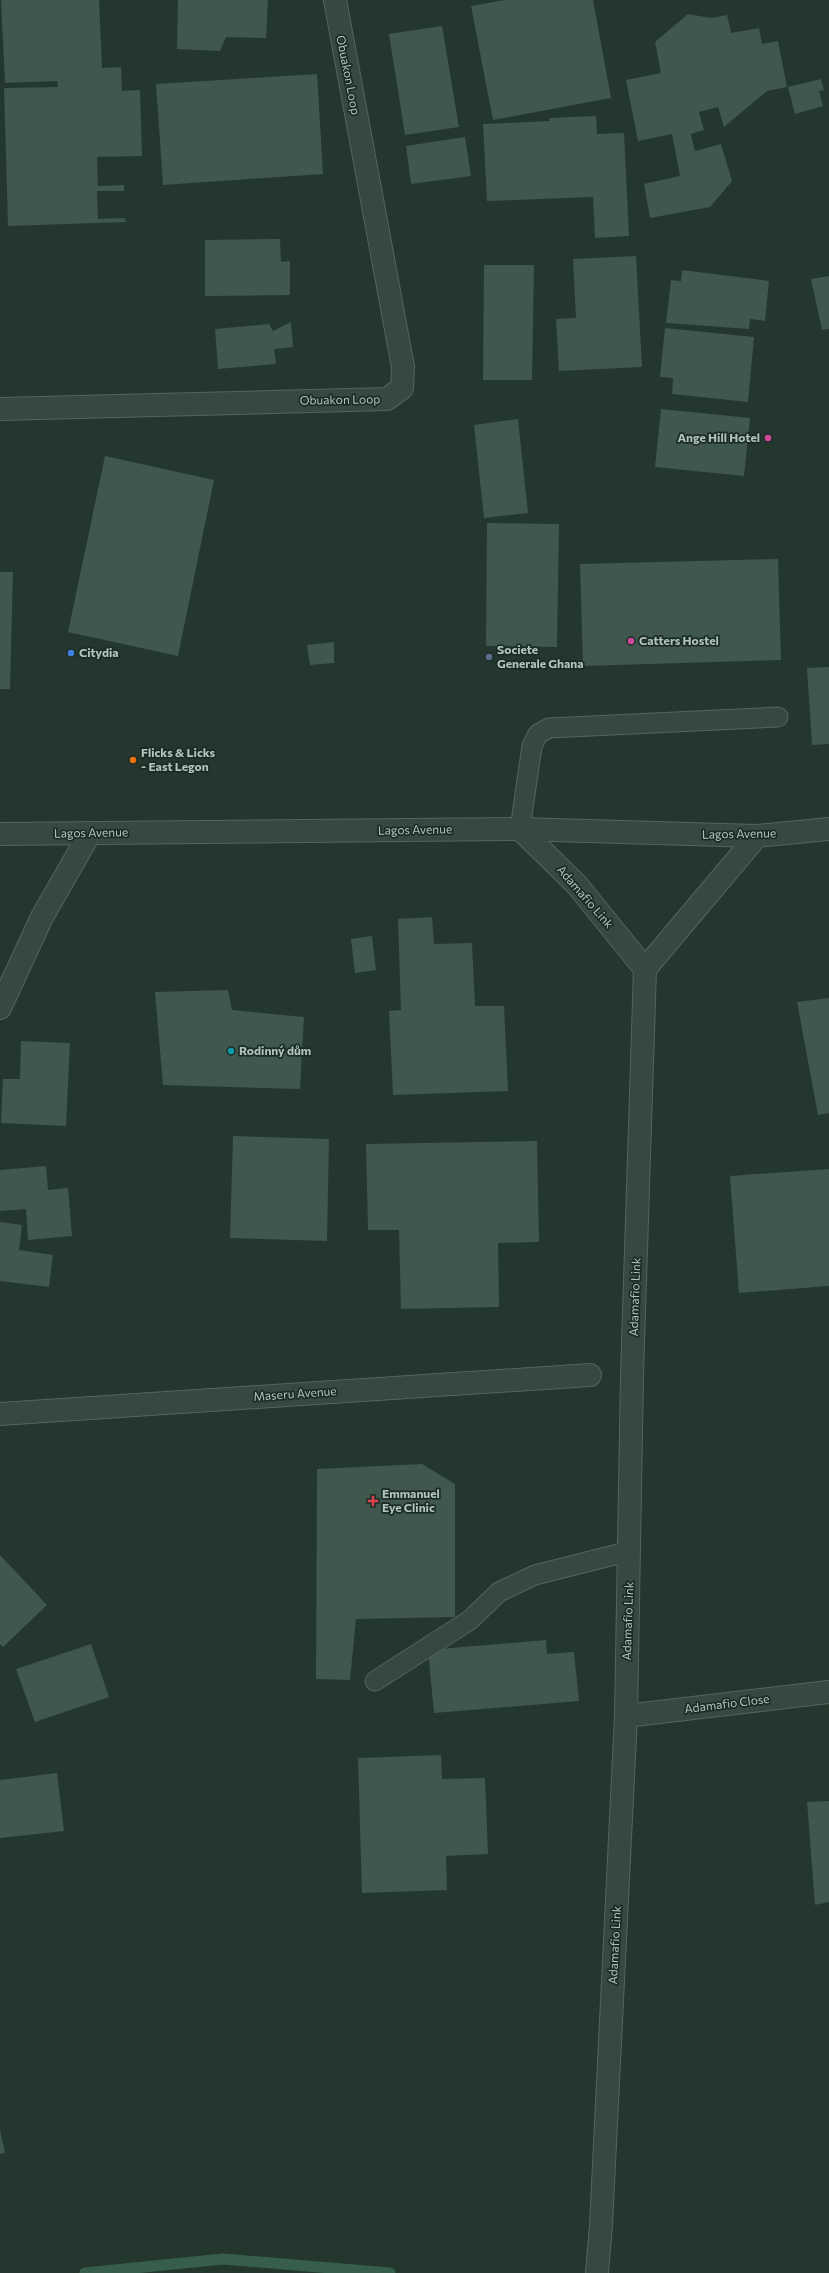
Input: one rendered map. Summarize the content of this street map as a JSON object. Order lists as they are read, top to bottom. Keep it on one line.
{"streets":{"street":["Obuakon Loop","Lagos Avenue","Adamafio Link","Maseru Avenue","Adamafio Close"]},"crossings":[["Lagos Avenue","Adamafio Link"],["Adamafio Link","Adamafio Close"]],"places":{"other":["Ange Hill Hotel","Catters Hostel","Citydia","Societe Generale Ghana","Flicks & Licks - East Legon","Rodinný dům"],"health":["Emmanuel Eye Clinic"]}}
